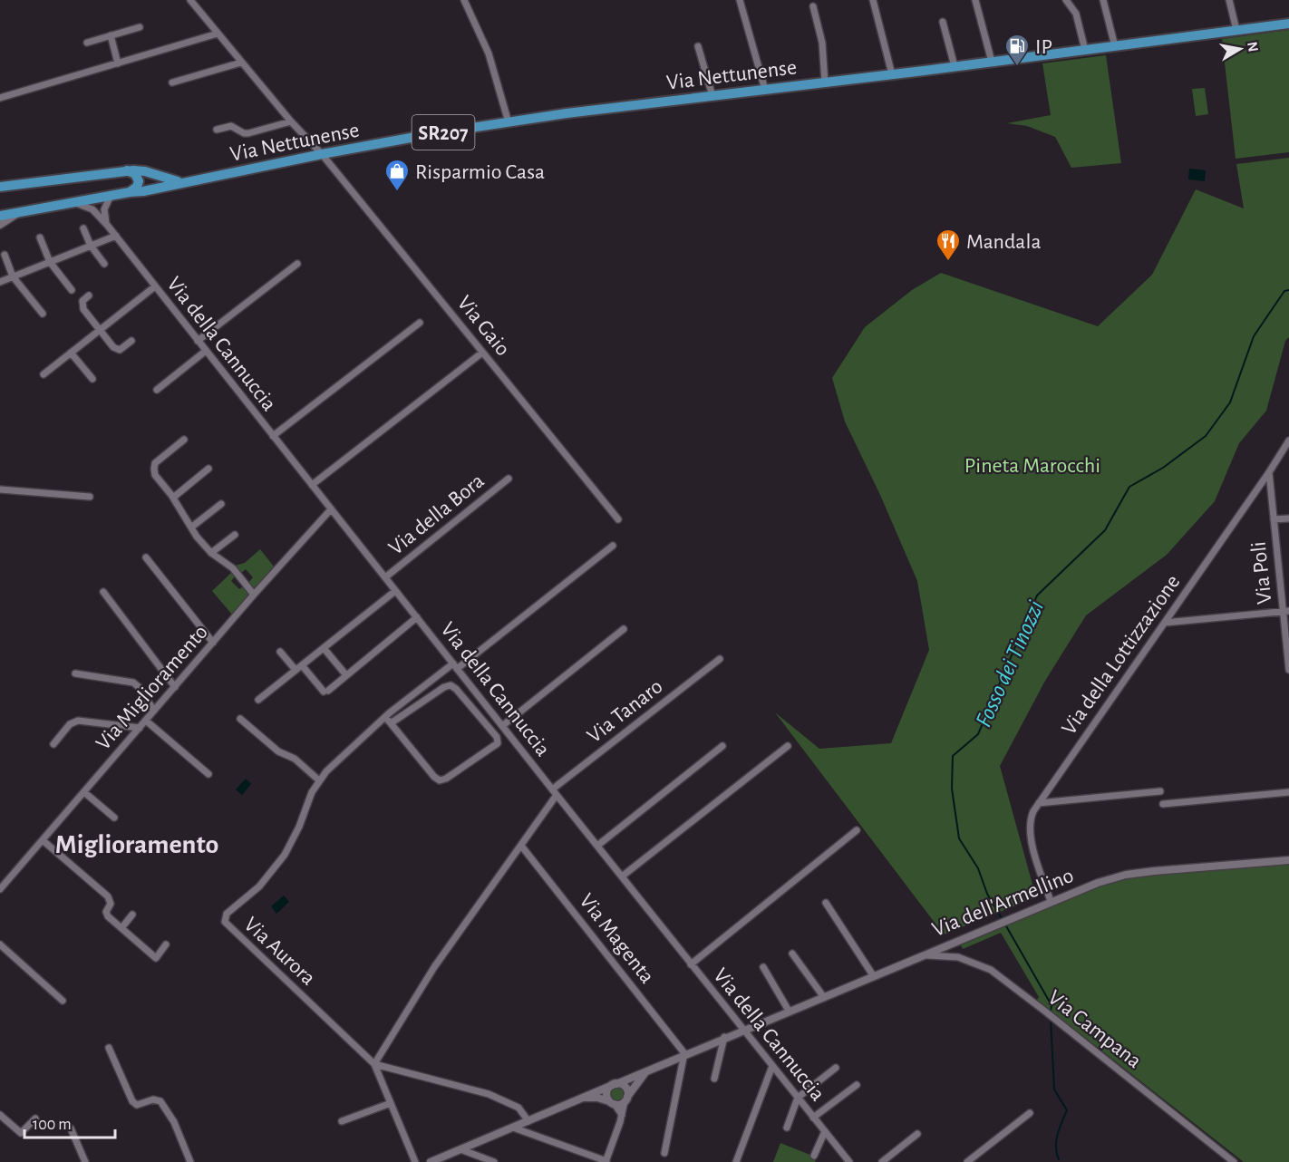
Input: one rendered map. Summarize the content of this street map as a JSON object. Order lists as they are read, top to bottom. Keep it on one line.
{"streets":{"main road":["Via Nettunense","SR207"],"street":["Via Gaio","Via della Cannuccia","Via della Bora","Via Poli","Via della Lottizzazione","Via Miglioramento","Via Tanaro","Via dell'Armellino","Via Magenta","Via Aurora","Via Campana"]},"crossings":[["Via Nettunense","Via Gaio"],["Via Nettunense","Via della Cannuccia"],["Via della Cannuccia","Via della Bora"],["Via della Cannuccia","Via Miglioramento"],["Via della Cannuccia","Via Tanaro"],["Via della Cannuccia","Via dell'Armellino"],["Via della Cannuccia","Via Aurora"],["Via Poli","Via della Lottizzazione"],["Via della Lottizzazione","Via dell'Armellino"],["Via dell'Armellino","Via Magenta"],["Via dell'Armellino","Via Aurora"],["Via dell'Armellino","Via Campana"]],"districts":["Miglioramento"],"water":["Fosso dei Tinozzi"],"parks":["Pineta Marocchi"],"places":{"fuel station":["IP"],"shop":["Risparmio Casa"],"restaurant":["Mandala"]},"scale_bar":"100 m","north":"right"}
